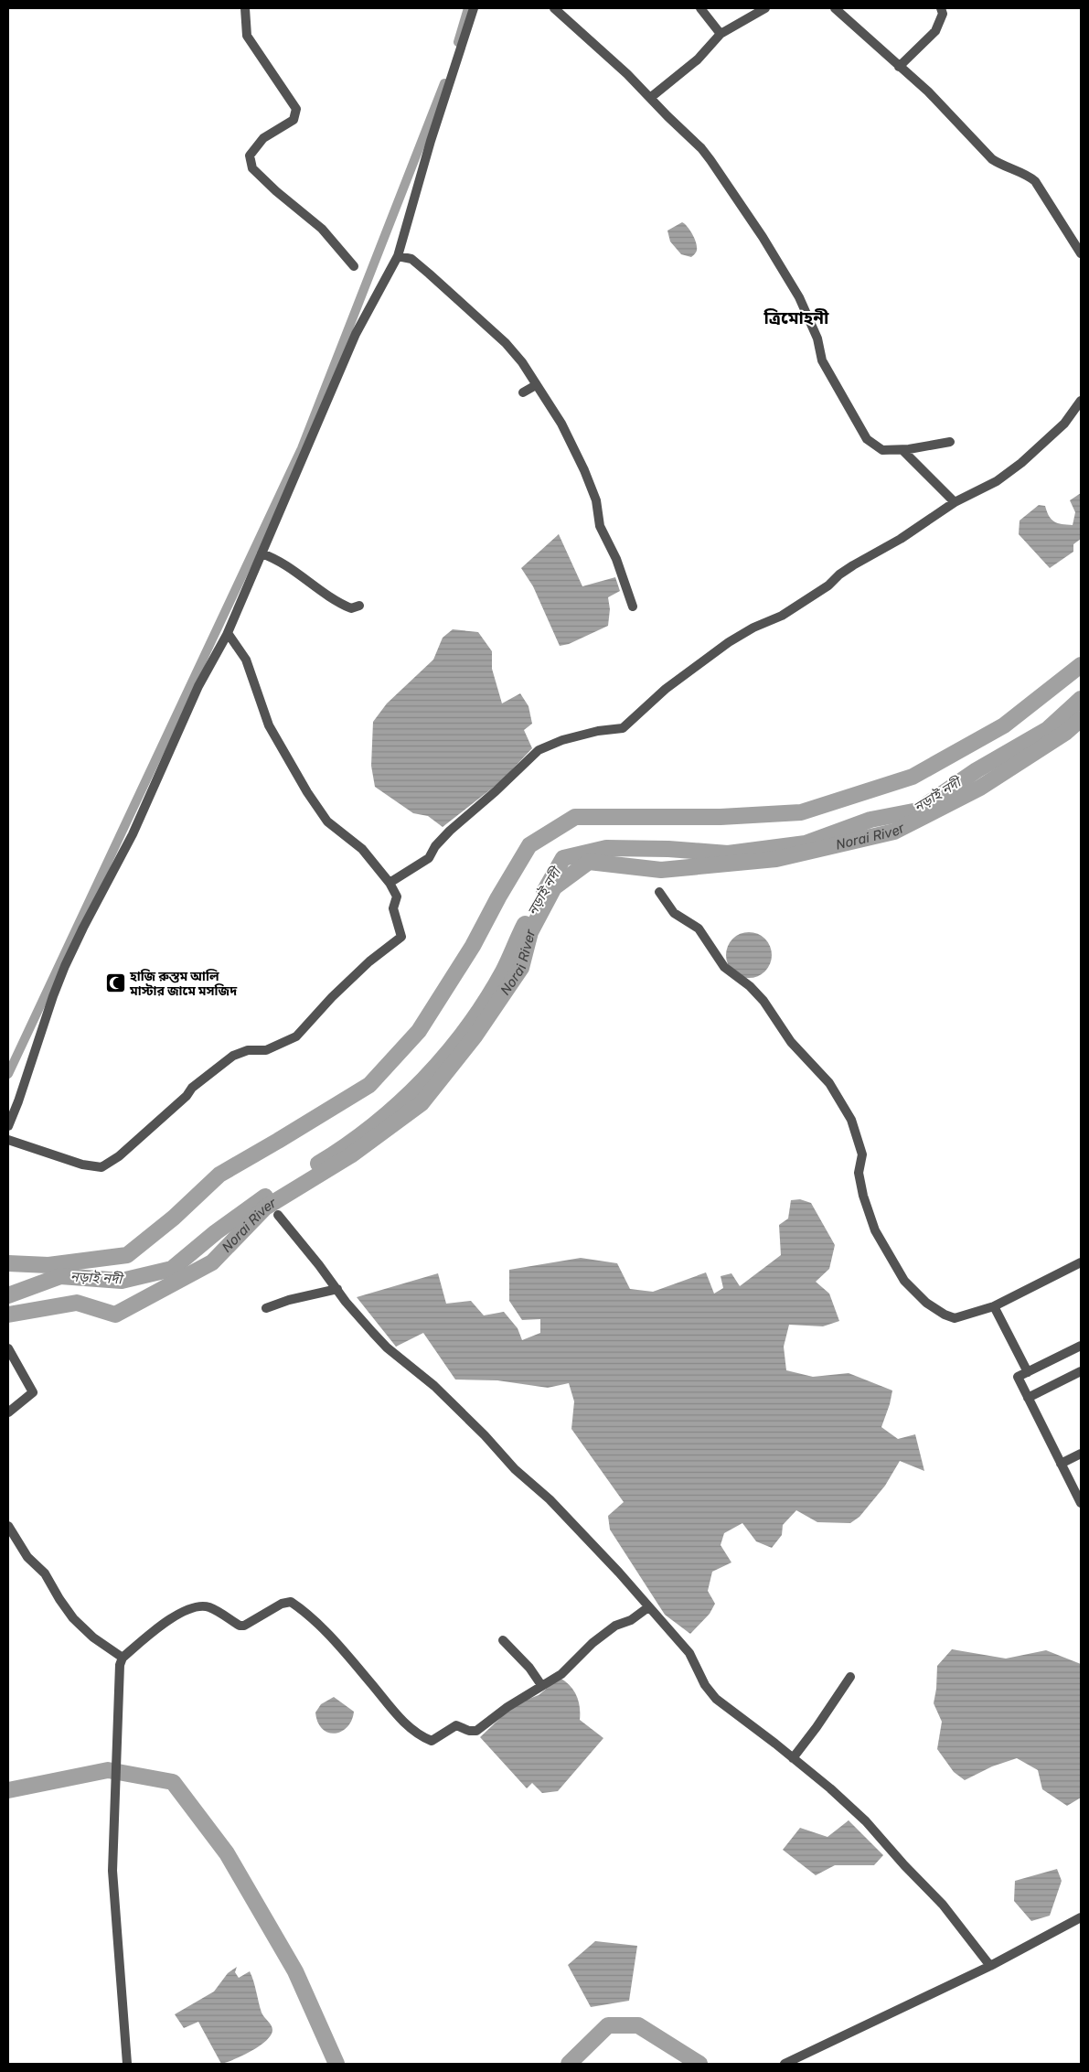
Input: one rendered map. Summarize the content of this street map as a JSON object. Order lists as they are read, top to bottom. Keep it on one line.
{"districts":["ত্রিমোহনী"],"water":["নড়াই নদী","Norai River"],"places":{"mosque":["হাজি রুস্তম আলি মাস্টার জামে মসজিদ"]}}
